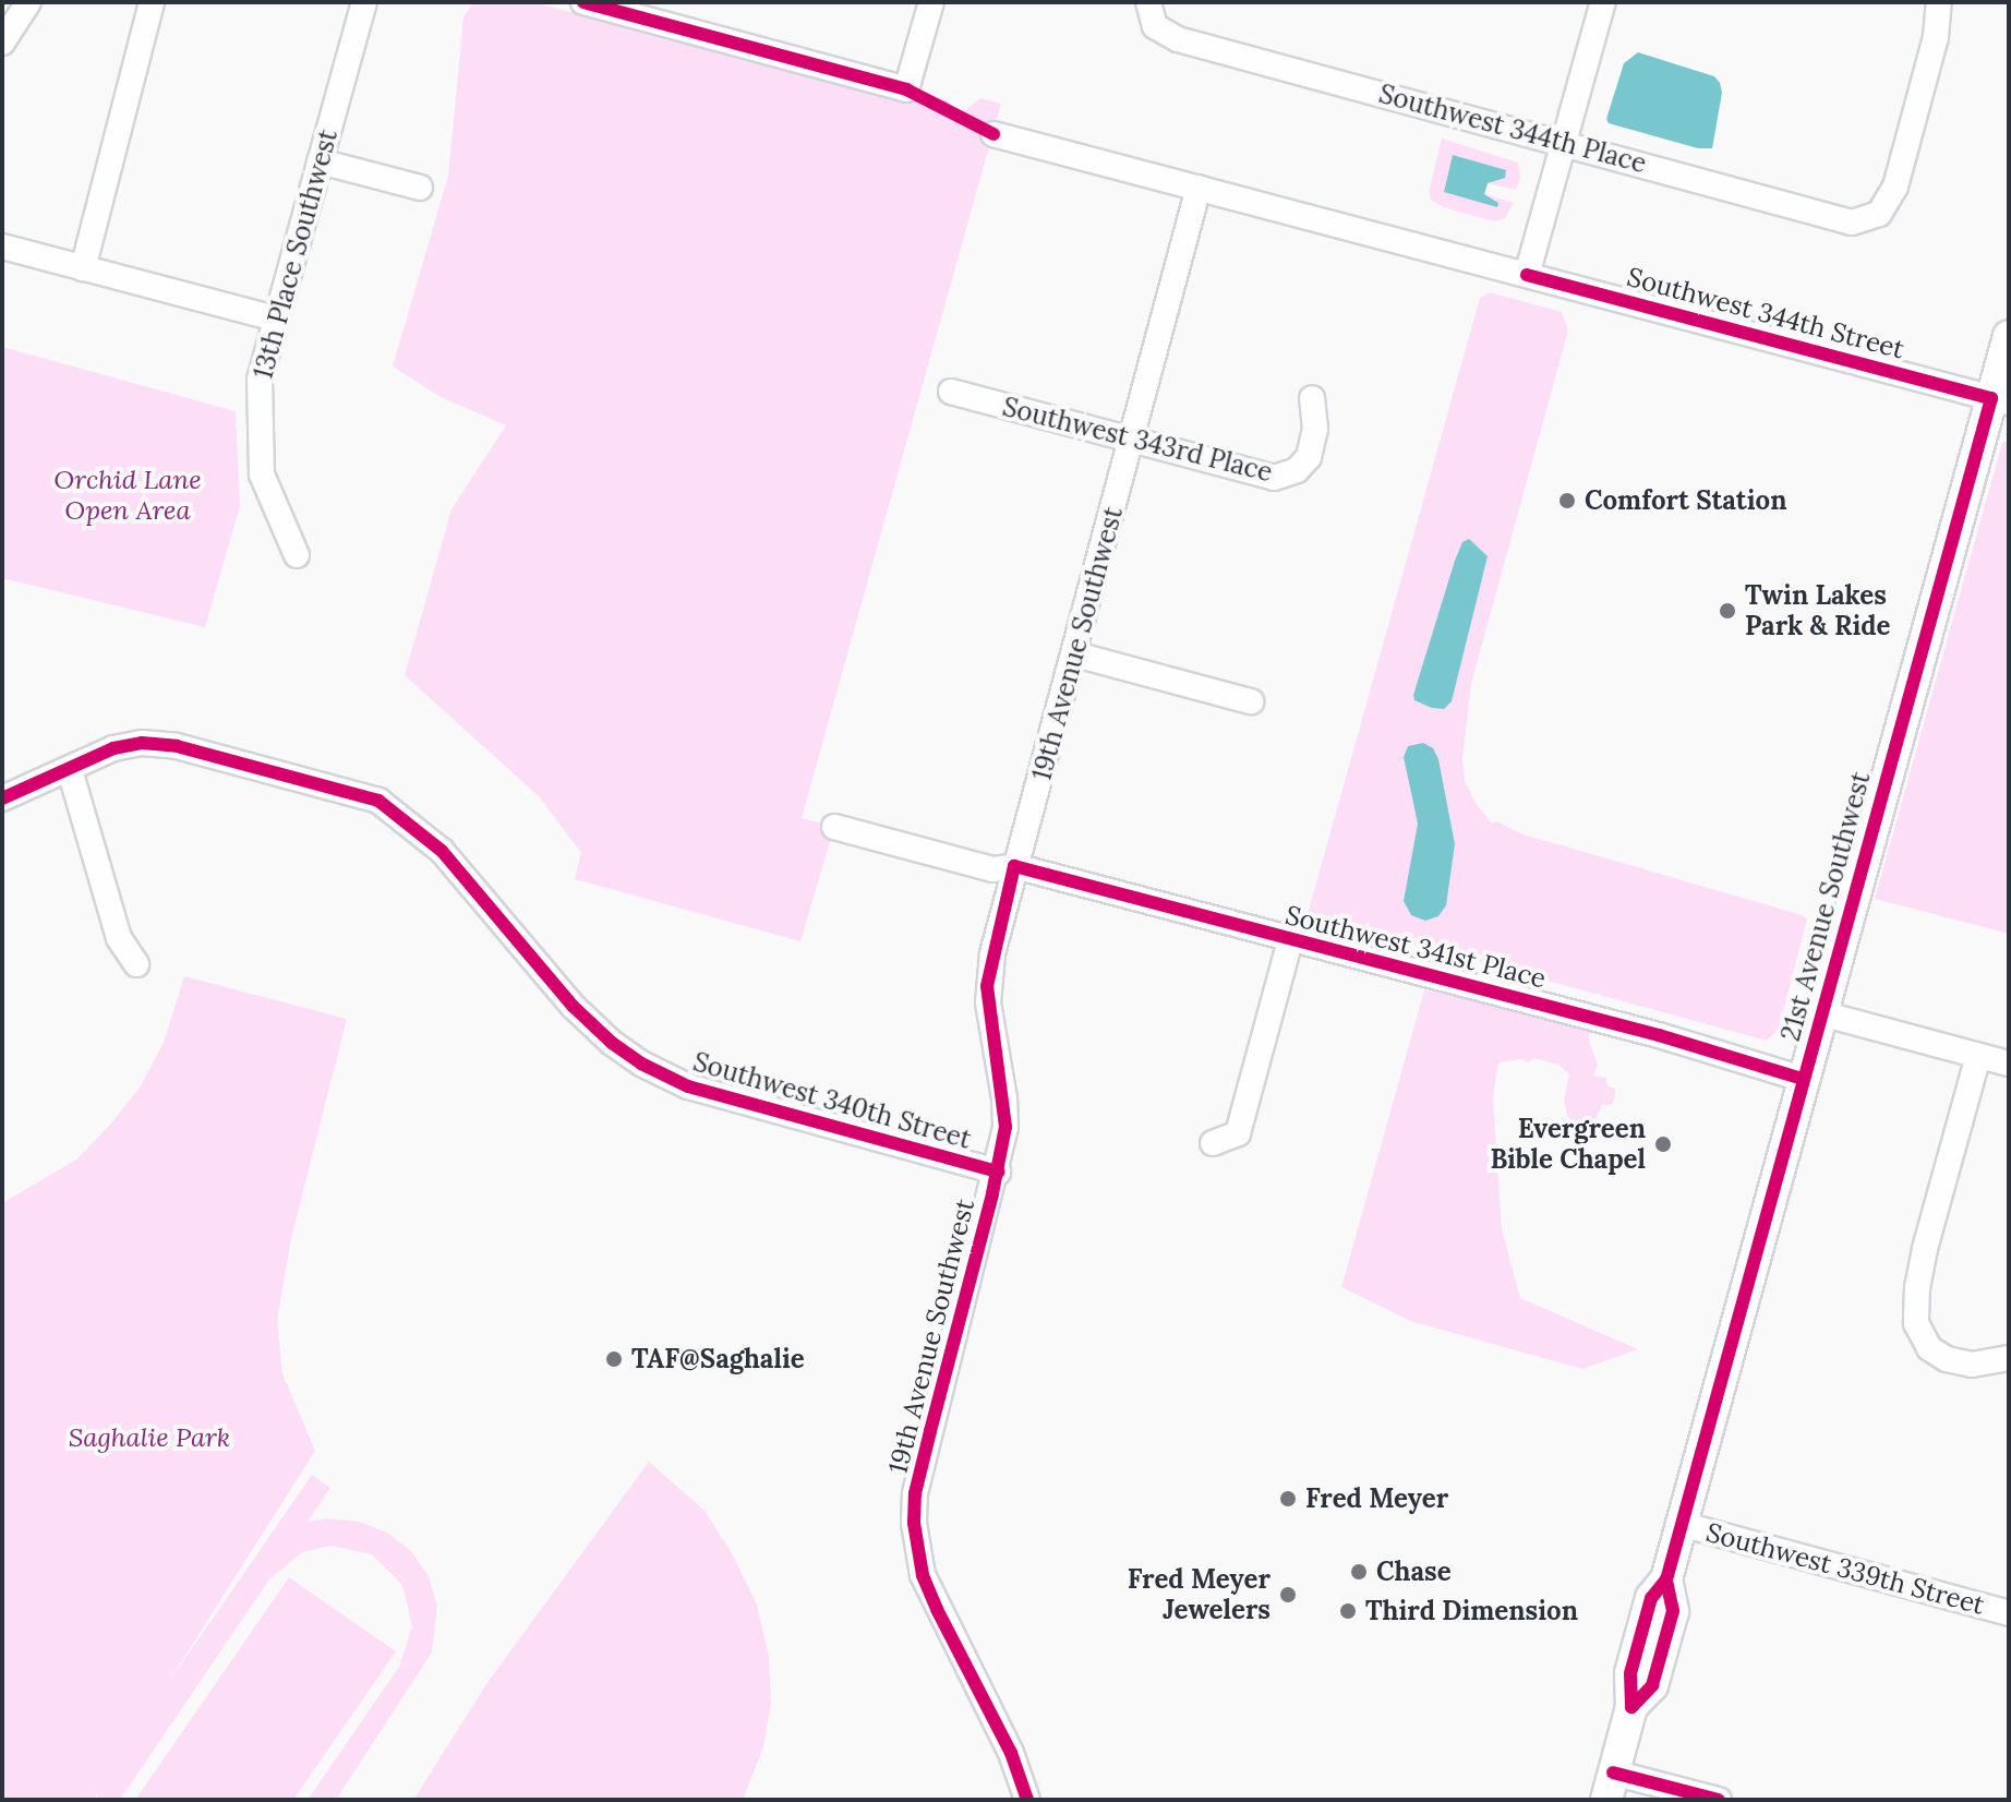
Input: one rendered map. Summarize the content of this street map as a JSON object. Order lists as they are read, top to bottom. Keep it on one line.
{"streets":{"main road":["21st Avenue Southwest"],"street":["Southwest 344th Place","13th Place Southwest","Southwest 344th Street","Southwest 343rd Place","19th Avenue Southwest","Southwest 341st Place","Southwest 340th Street","Southwest 339th Street"]},"crossings":[["Southwest 344th Street","19th Avenue Southwest"],["Southwest 344th Street","21st Avenue Southwest"],["Southwest 343rd Place","19th Avenue Southwest"],["19th Avenue Southwest","Southwest 341st Place"],["19th Avenue Southwest","Southwest 340th Street"],["21st Avenue Southwest","Southwest 341st Place"],["21st Avenue Southwest","Southwest 339th Street"]],"parks":["Orchid Lane Open Area","Saghalie Park"],"places":["Comfort Station","Twin Lakes Park & Ride","Evergreen Bible Chapel","TAF@Saghalie","Fred Meyer","Chase","Fred Meyer Jewelers","Third Dimension"]}
